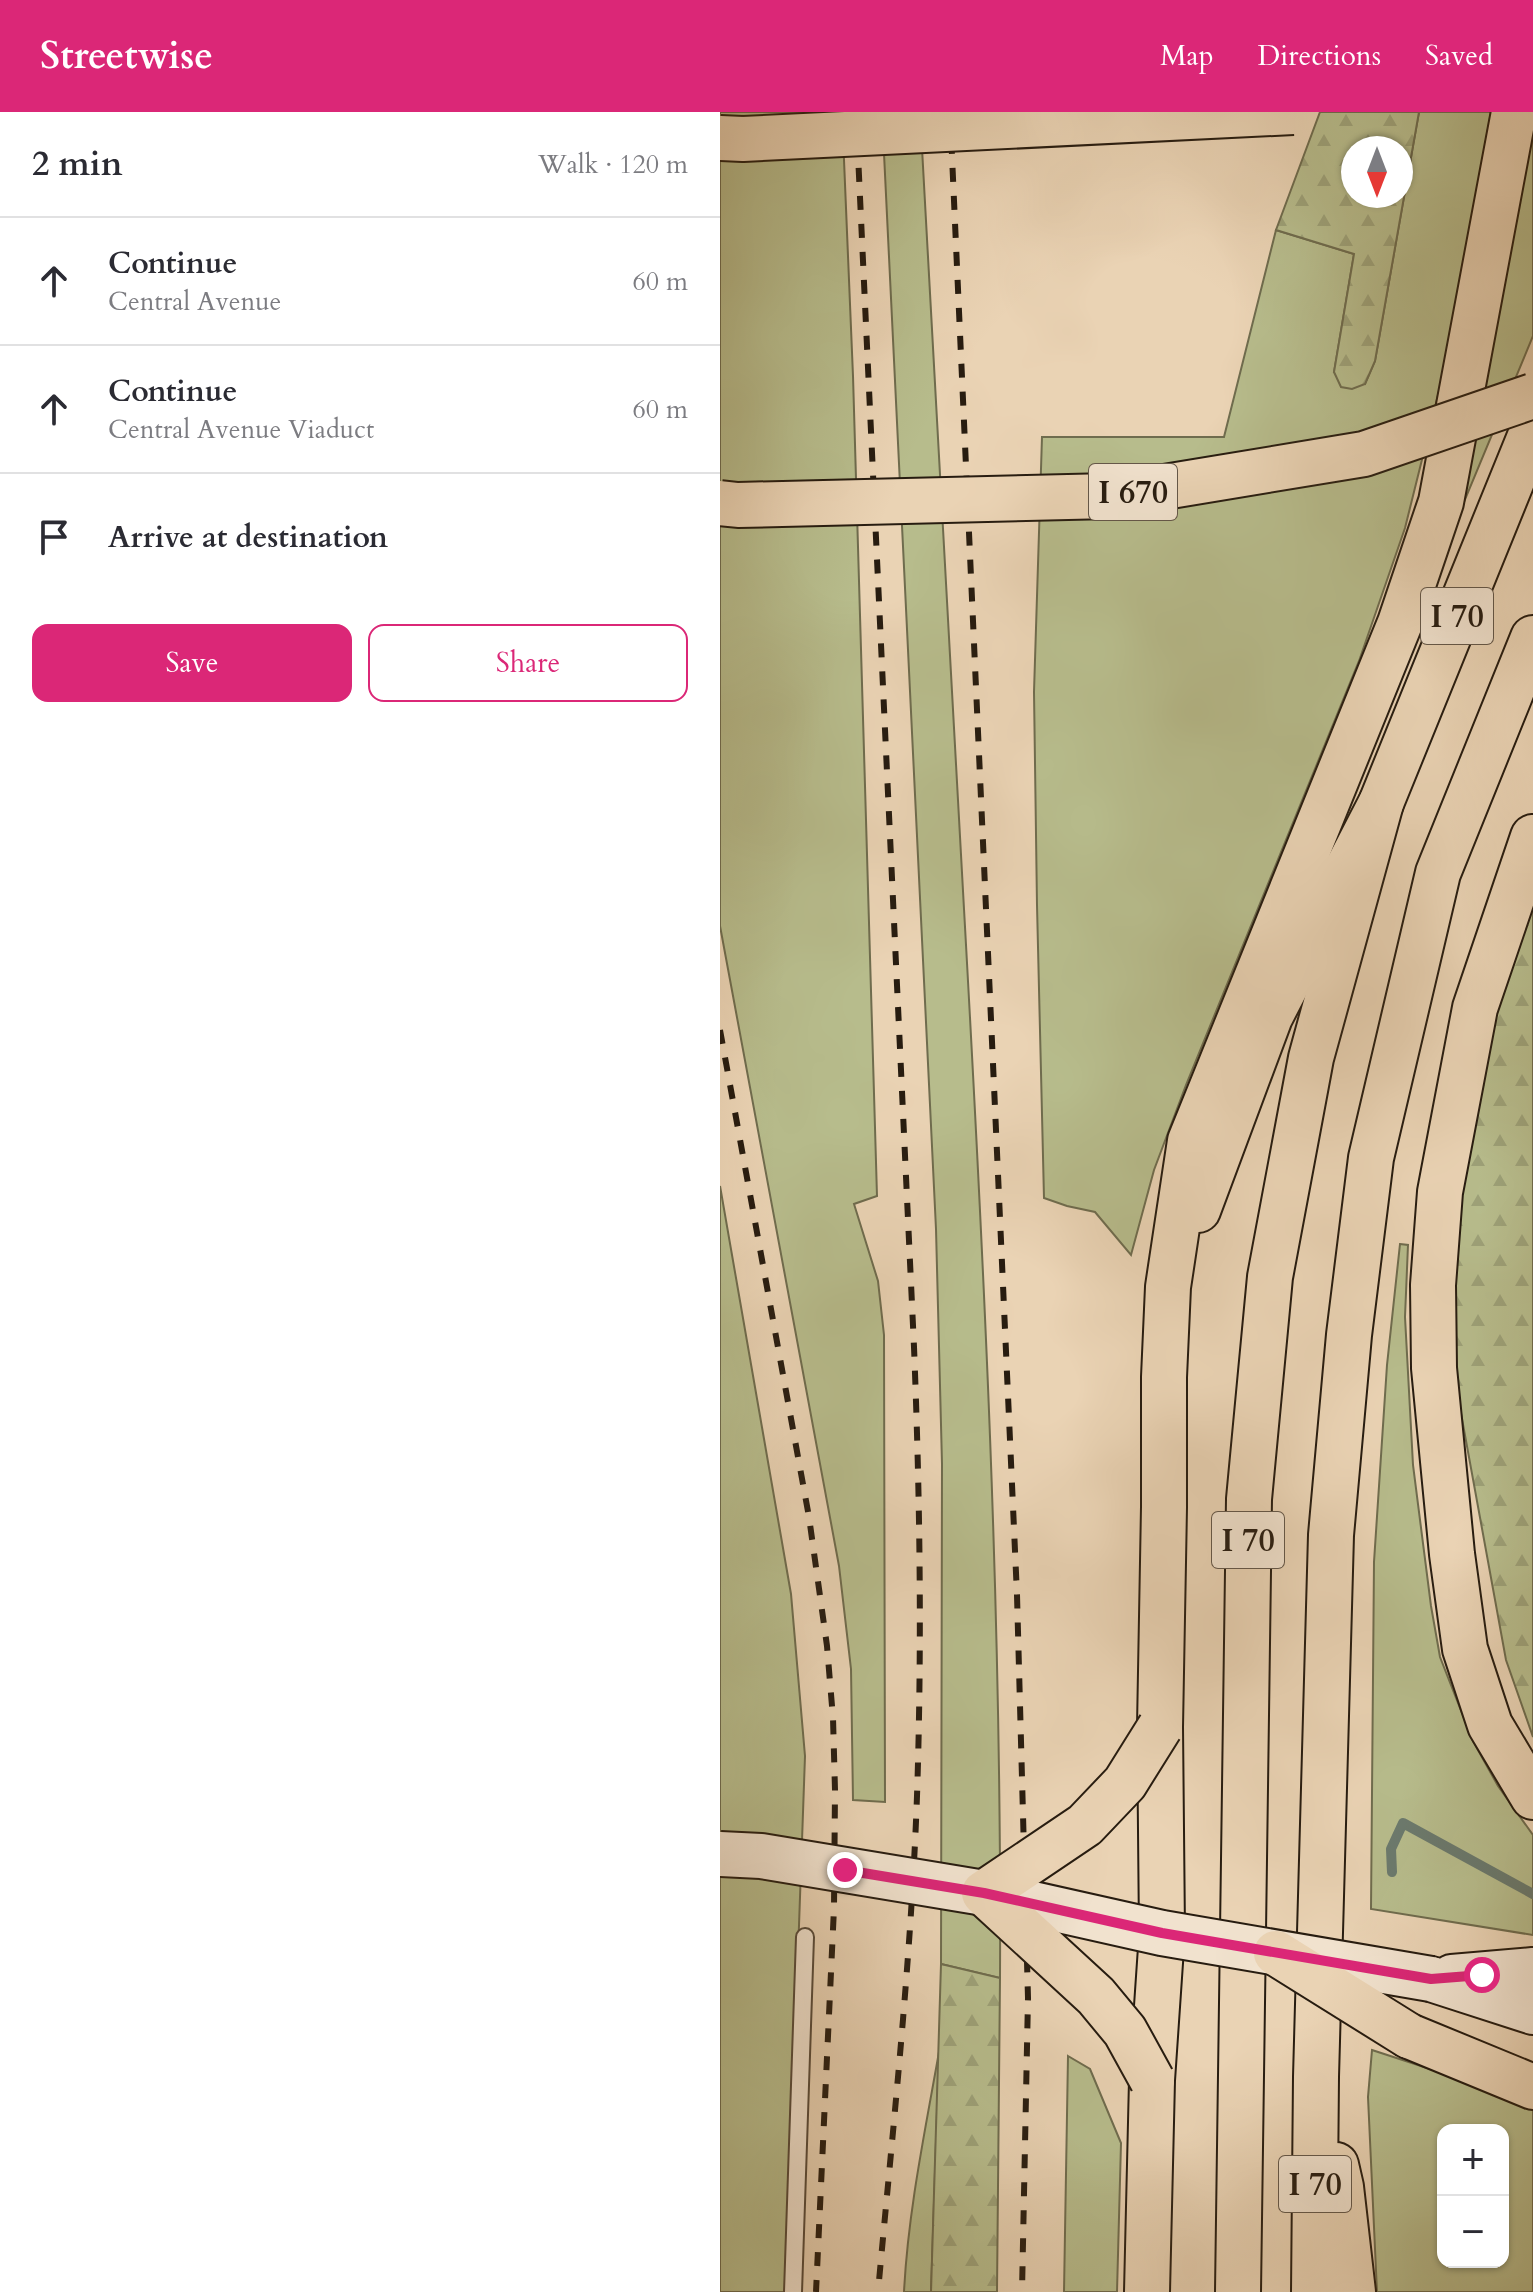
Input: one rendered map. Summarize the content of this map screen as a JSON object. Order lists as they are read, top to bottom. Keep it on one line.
{"streets":{"highway":["I 670","I 70"]},"north":"bottom","page":{"header":"Streetwise","nav":["Map","Directions","Saved"],"heading":["2 min","Walk · 120 m"],"list":[["Continue","Central Avenue","60 m"],["Continue","Central Avenue Viaduct","60 m"],"Arrive at destination"],"buttons":["Save","Share"],"map_buttons":["+","−"]}}
